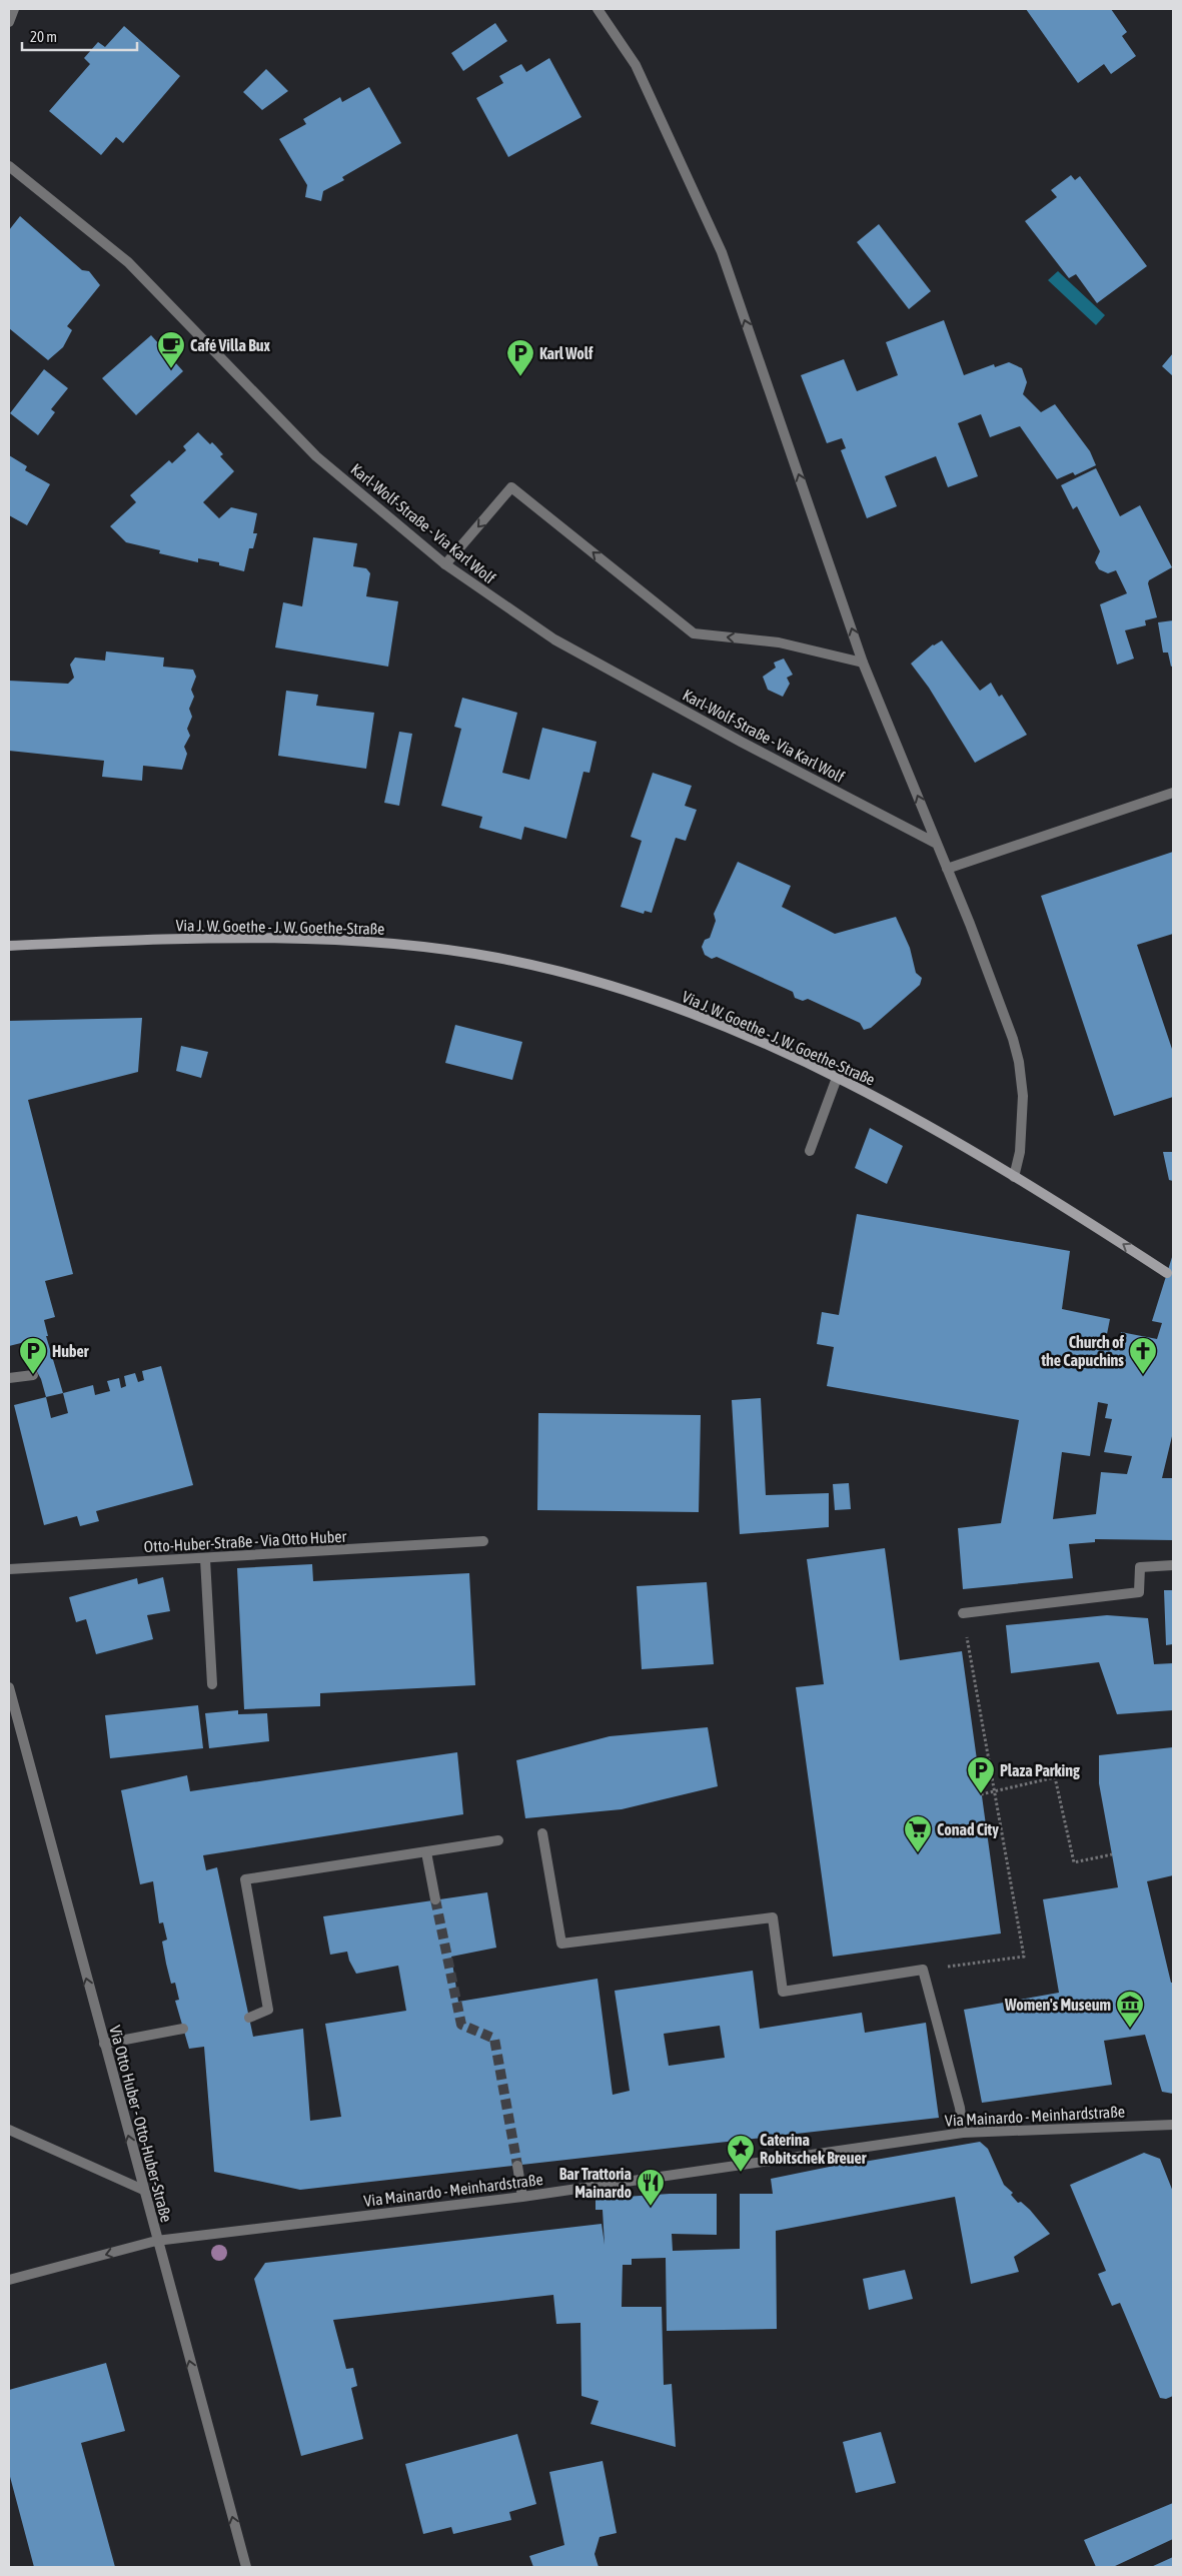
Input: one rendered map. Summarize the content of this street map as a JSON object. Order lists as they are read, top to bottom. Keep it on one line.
{"streets":{"main road":["Via J. W. Goethe - J. W. Goethe-Straße"],"street":["Karl-Wolf-Straße - Via Karl Wolf","Otto-Huber-Straße - Via Otto Huber","Via Mainardo - Meinhardstraße","Via Otto Huber - Otto-Huber-Straße"]},"crossings":[["Via Mainardo - Meinhardstraße","Via Otto Huber - Otto-Huber-Straße"]],"one_way":["Via Otto Huber - Otto-Huber-Straße"],"places":{"cafe":["Café Villa Bux"],"parking":["Karl Wolf","Huber","Plaza Parking"],"church":["Church of the Capuchins"],"supermarket":["Conad City"],"museum":["Women's Museum"],"place":["Caterina Robitschek Breuer"],"restaurant":["Bar Trattoria Mainardo"]},"scale_bar":"20 m"}
